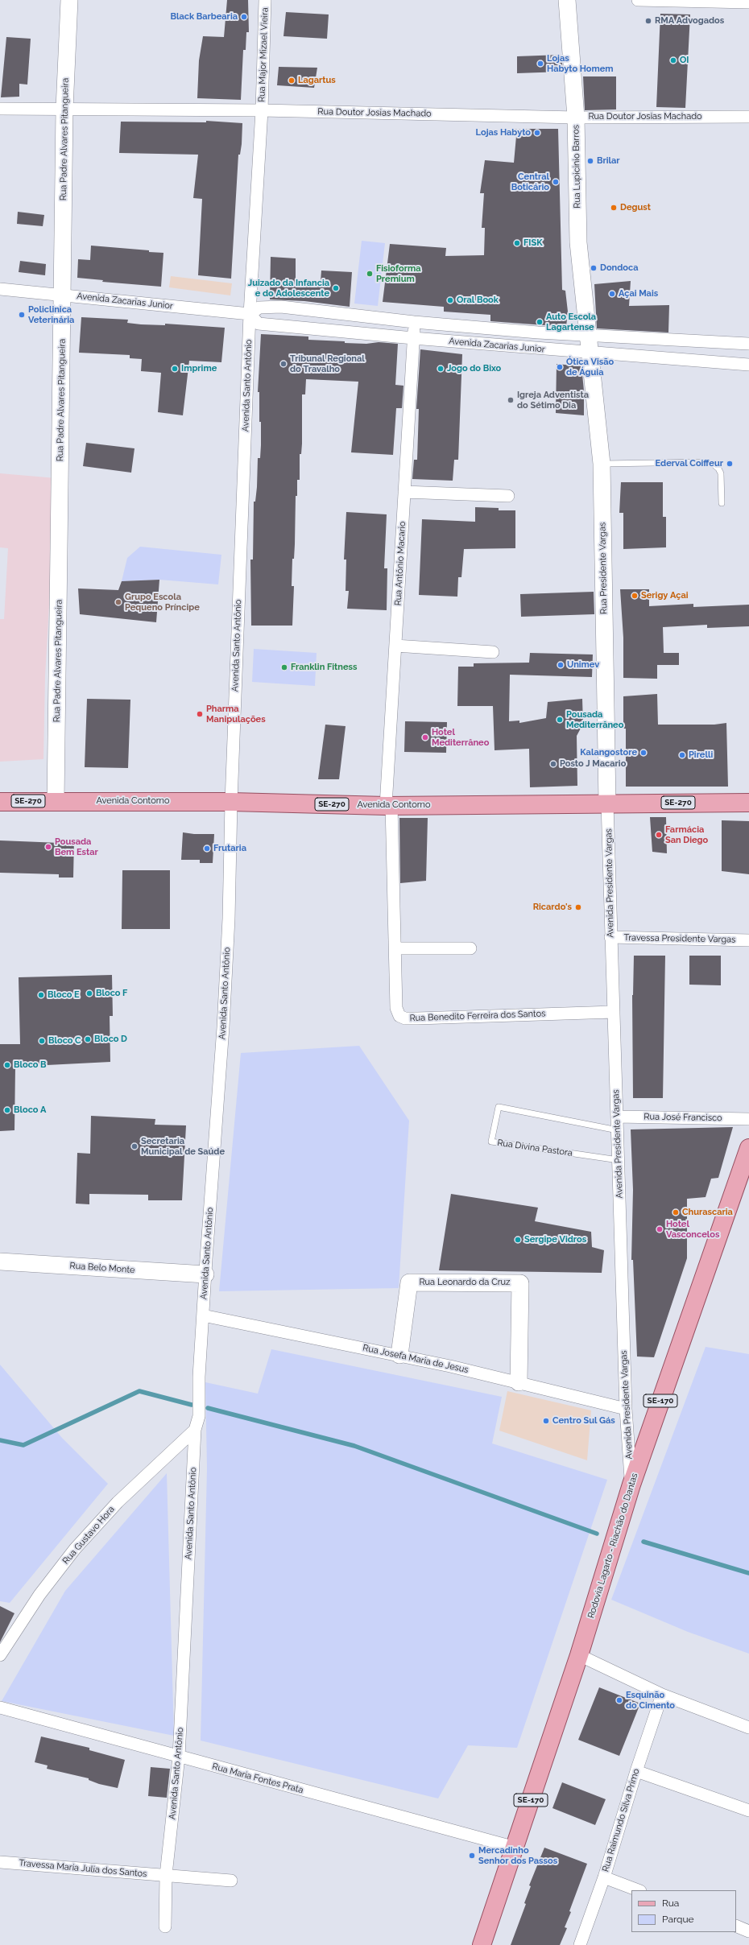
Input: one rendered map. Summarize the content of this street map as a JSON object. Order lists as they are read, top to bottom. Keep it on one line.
{"streets":{"main road":["SE-270","Avenida Contorno","SE-170","Rodovia Lagarto - Riachão do Dantas"],"street":["Rua Major Mizael Vieira","Rua Doutor Josias Machado","Rua Padre Alvares Pitangueira","Rua Lupicinio Barros","Avenida Zacarias Junior","Avenida Santo Antônio","Rua Antônio Macario","Rua Presidente Vargas","Avenida Presidente Vargas","Travessa Presidente Vargas","Rua Benedito Ferreira dos Santos","Rua José Francisco","Rua Belo Monte","Rua Leonardo da Cruz","Rua Josefa Maria de Jesus","Rua Gustavo Hora","Rua Maria Fontes Prata","Rua Raimundo Silva Primo","Travessa Maria Julia dos Santos"],"lane":["Rua Divina Pastora"]},"crossings":[["Rua Major Mizael Vieira","Rua Doutor Josias Machado"],["Rua Major Mizael Vieira","Avenida Santo Antônio"],["Rua Doutor Josias Machado","Rua Padre Alvares Pitangueira"],["Rua Doutor Josias Machado","Rua Lupicinio Barros"],["Rua Doutor Josias Machado","Avenida Santo Antônio"],["Rua Padre Alvares Pitangueira","Avenida Zacarias Junior"],["Rua Padre Alvares Pitangueira","Avenida Contorno"],["Rua Lupicinio Barros","Avenida Zacarias Junior"],["Rua Lupicinio Barros","Rua Presidente Vargas"],["Avenida Zacarias Junior","Avenida Santo Antônio"],["Avenida Zacarias Junior","Rua Antônio Macario"],["Avenida Zacarias Junior","Rua Presidente Vargas"],["Avenida Santo Antônio","Avenida Contorno"],["Avenida Santo Antônio","Rua Belo Monte"],["Avenida Santo Antônio","Rua Josefa Maria de Jesus"],["Avenida Santo Antônio","Rua Gustavo Hora"],["Avenida Santo Antônio","Rua Maria Fontes Prata"],["Avenida Santo Antônio","Travessa Maria Julia dos Santos"],["Rua Antônio Macario","Avenida Contorno"],["Rua Antônio Macario","Rua Benedito Ferreira dos Santos"],["Rua Presidente Vargas","Avenida Contorno"],["Rua Presidente Vargas","Avenida Presidente Vargas"],["Avenida Contorno","Avenida Presidente Vargas"],["Avenida Contorno","Rua Benedito Ferreira dos Santos"],["Avenida Presidente Vargas","Travessa Presidente Vargas"],["Avenida Presidente Vargas","Rua Benedito Ferreira dos Santos"],["Avenida Presidente Vargas","Rua José Francisco"],["Avenida Presidente Vargas","Rua Divina Pastora"],["Avenida Presidente Vargas","Rua Josefa Maria de Jesus"],["Avenida Presidente Vargas","Rodovia Lagarto - Riachão do Dantas"],["Rua Leonardo da Cruz","Rua Josefa Maria de Jesus"],["Rodovia Lagarto - Riachão do Dantas","Rua Maria Fontes Prata"]],"places":["Black Barbearia","RMA Advogados","OI","Lojas Habyto Homem","Lagartus","Lojas Habyto","Brilar","Central Boticário","Degust","FISK","Dondoca","Fisioforma Premium","Juizado da Infancia e do Adolescente","Açai Mais","Oral Book","Policlinica Veterinária","Auto Escola Lagartense","Tribunal Regional do Travalho","Ótica Visão de Águia","Imprime","Jogo do Bixo","Igreja Adventista do Sétimo Dia","Ederval Coiffeur","Serigy Açai","Grupo Escola Pequeno Príncipe","Unimev","Franklin Fitness","Pharma Manipulações","Pousada Mediterrâneo","Hotel Mediterrâneo","Kalangostore","Pirelli","Posto J Macario","Farmácia San Diego","Pousada Bem Estar","Frutaria","Ricardo's","Bloco F","Bloco E","Bloco D","Bloco C","Bloco B","Bloco A","Secretaria Municipal de Saúde","Churascaria","Hotel Vasconcelos","Sergipe Vidros","Centro Sul Gás","Esquinão do Cimento","Mercadinho Senhor dos Passos"],"legend":["Rua","Parque"]}
